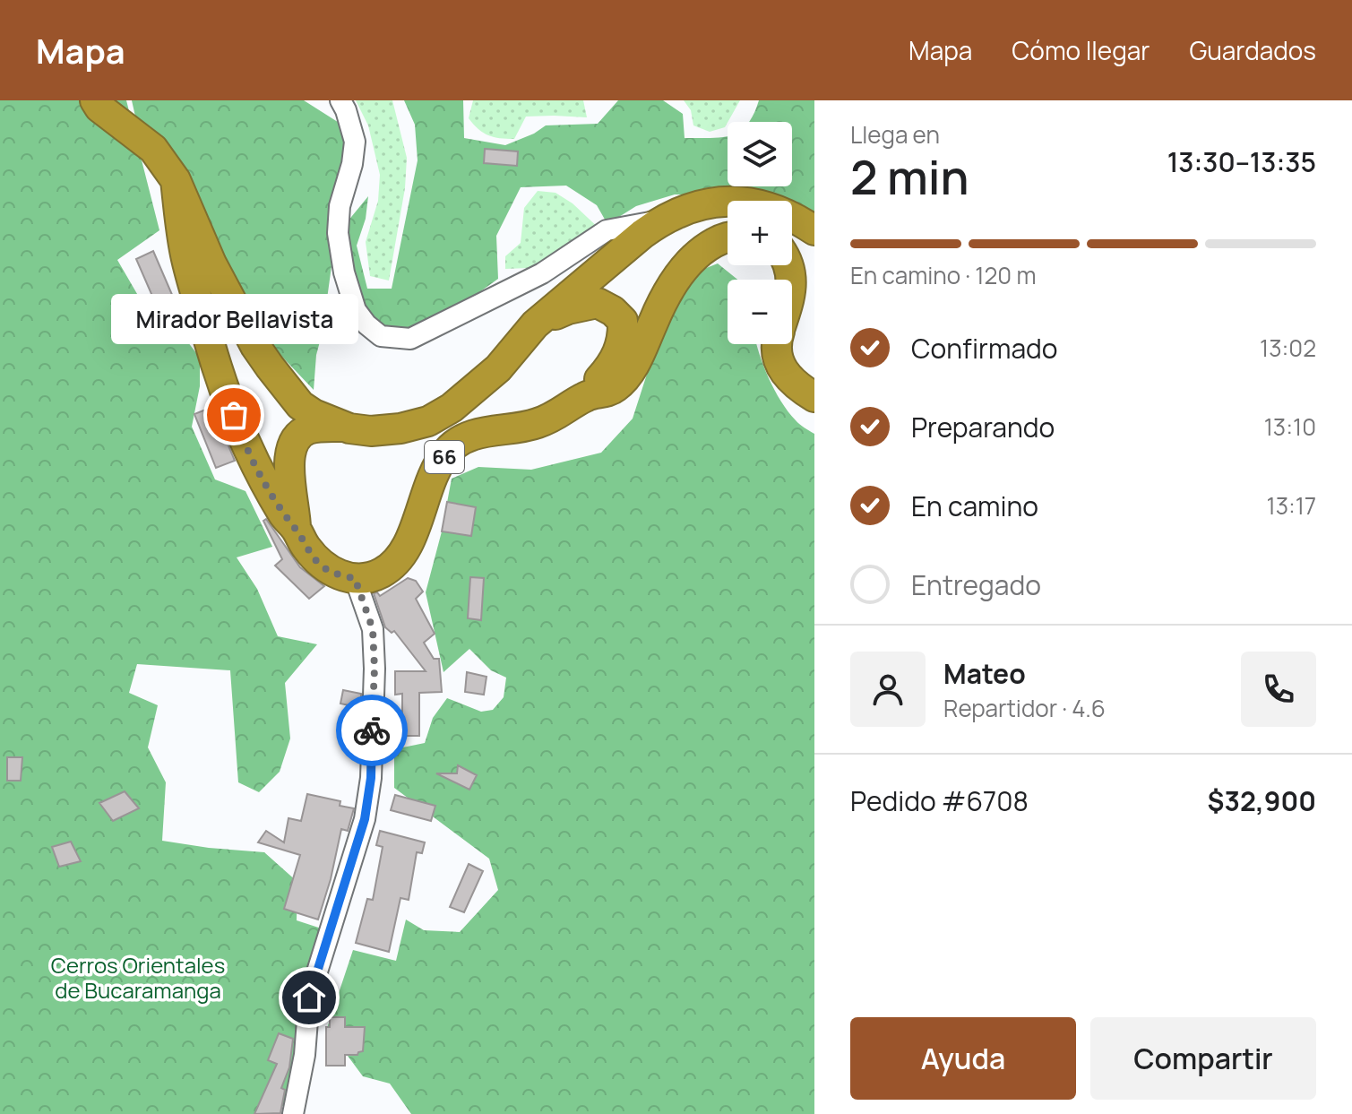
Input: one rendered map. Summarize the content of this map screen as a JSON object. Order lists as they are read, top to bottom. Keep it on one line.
{"streets":{"highway":["66"]},"parks":["Cerros Orientales de Bucaramanga"],"places":["Mirador Bellavista"],"page":{"header":"Mapa","nav":["Mapa","Cómo llegar","Guardados"],"heading":["2 min","Llega en","13:30–13:35"],"panel":["Mateo","Repartidor · 4.6","Pedido #6708","$32,900"],"map_buttons":["+","−"],"bar":"En camino · 120 m","bubble":"Mirador Bellavista","list":[["Confirmado","13:02"],["Preparando","13:10"],["En camino","13:17"],"Entregado"],"buttons":["Ayuda","Compartir"]}}
